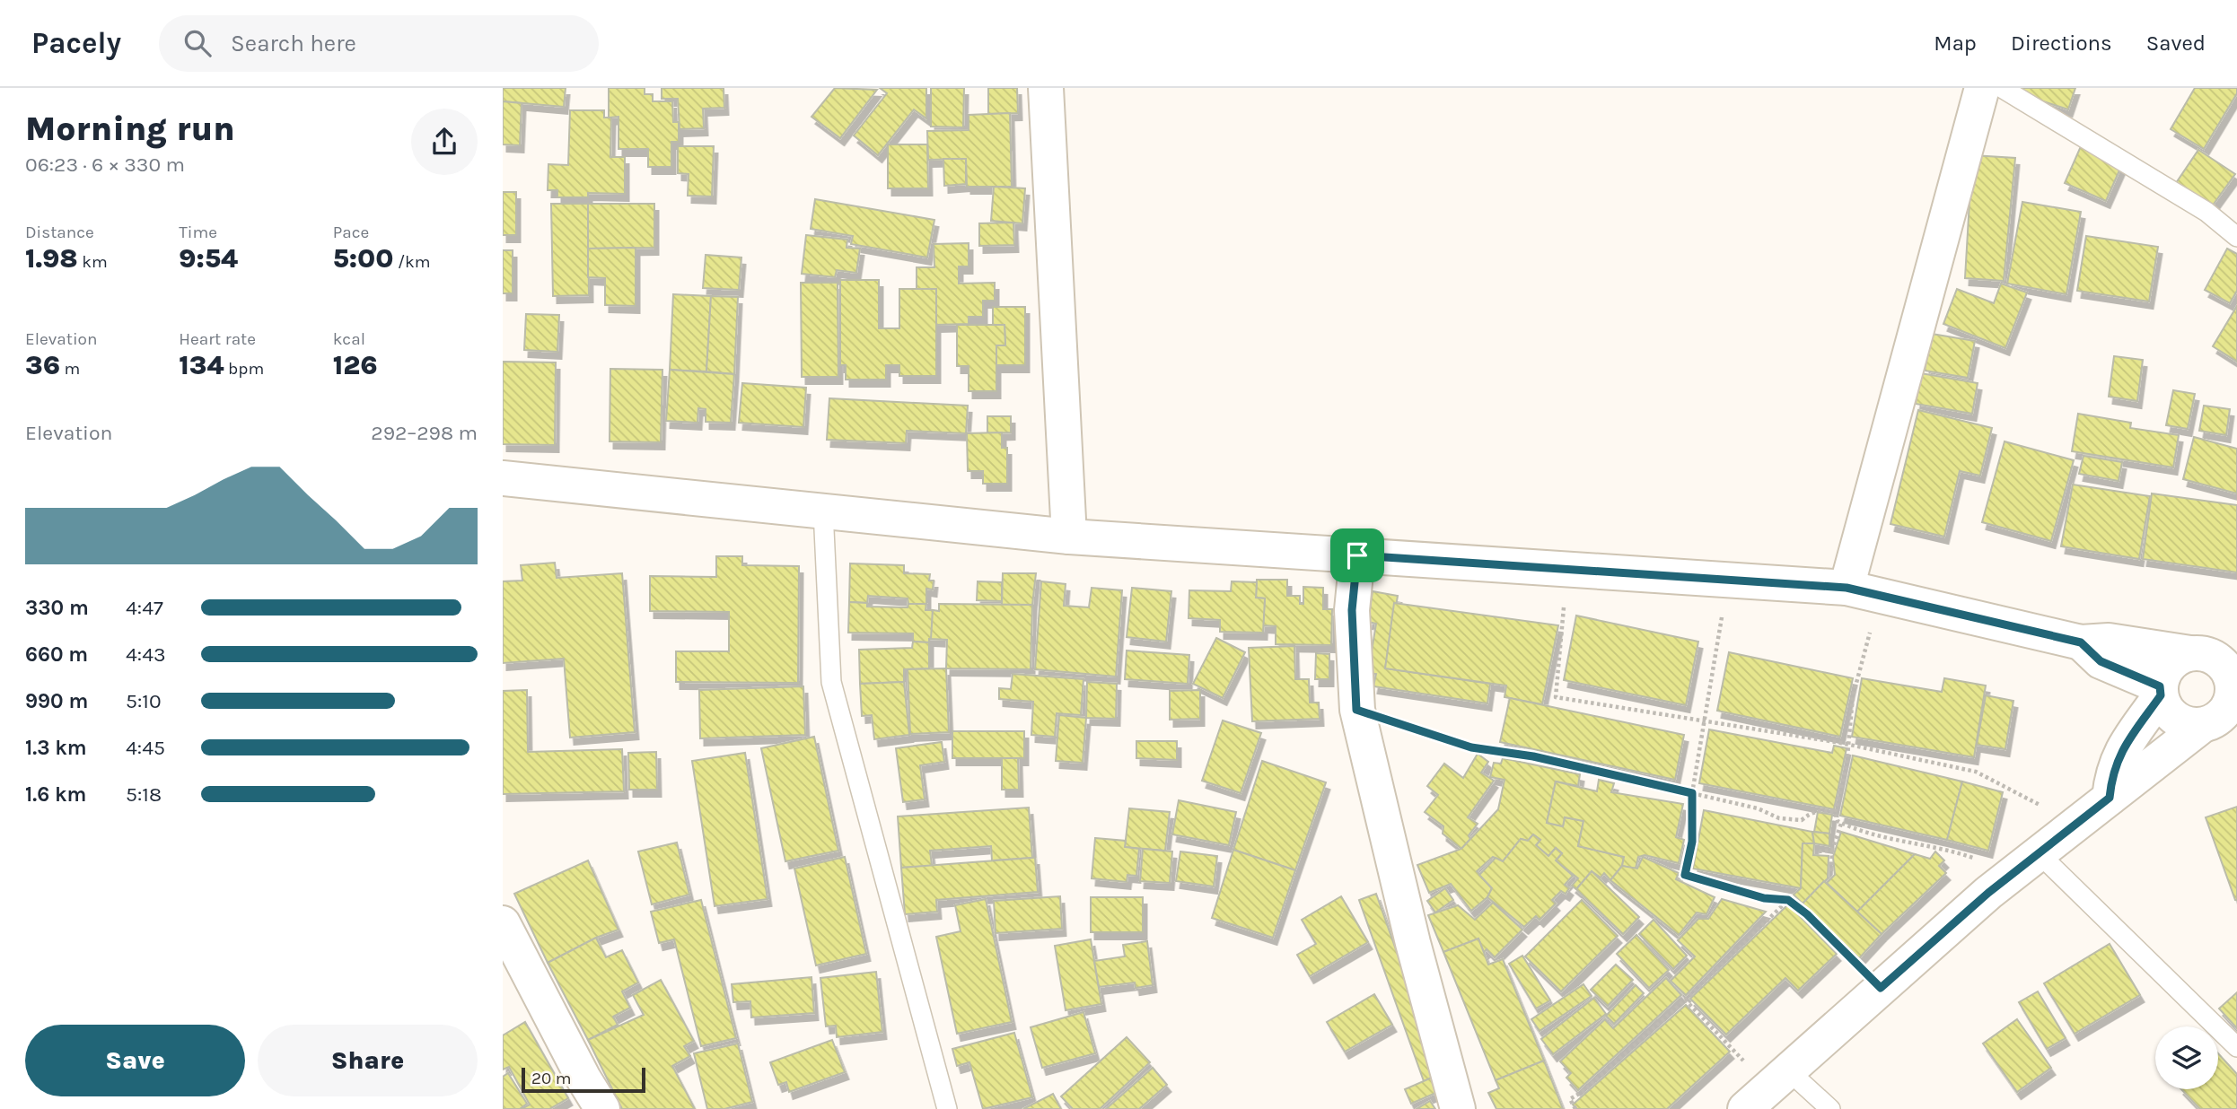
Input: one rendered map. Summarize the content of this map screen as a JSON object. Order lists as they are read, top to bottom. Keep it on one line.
{"scale_bar":"20 m","page":{"header":"Pacely","search":"Search here","nav":["Map","Directions","Saved"],"heading":["Morning run","06:23 · 6 × 330 m"],"stats":[["Distance","1.98 km"],["Time","9:54"],["Pace","5:00 /km"],["Elevation","36 m"],["Heart rate","134 bpm"],["kcal","126"]],"chart":["Elevation","292–298 m"],"list":[{"name":"330 m","note":"4:47"},{"name":"660 m","note":"4:43"},{"name":"990 m","note":"5:10"},{"name":"1.3 km","note":"4:45"},{"name":"1.6 km","note":"5:18"}],"buttons":["Save","Share"],"scale":"20 m"}}
